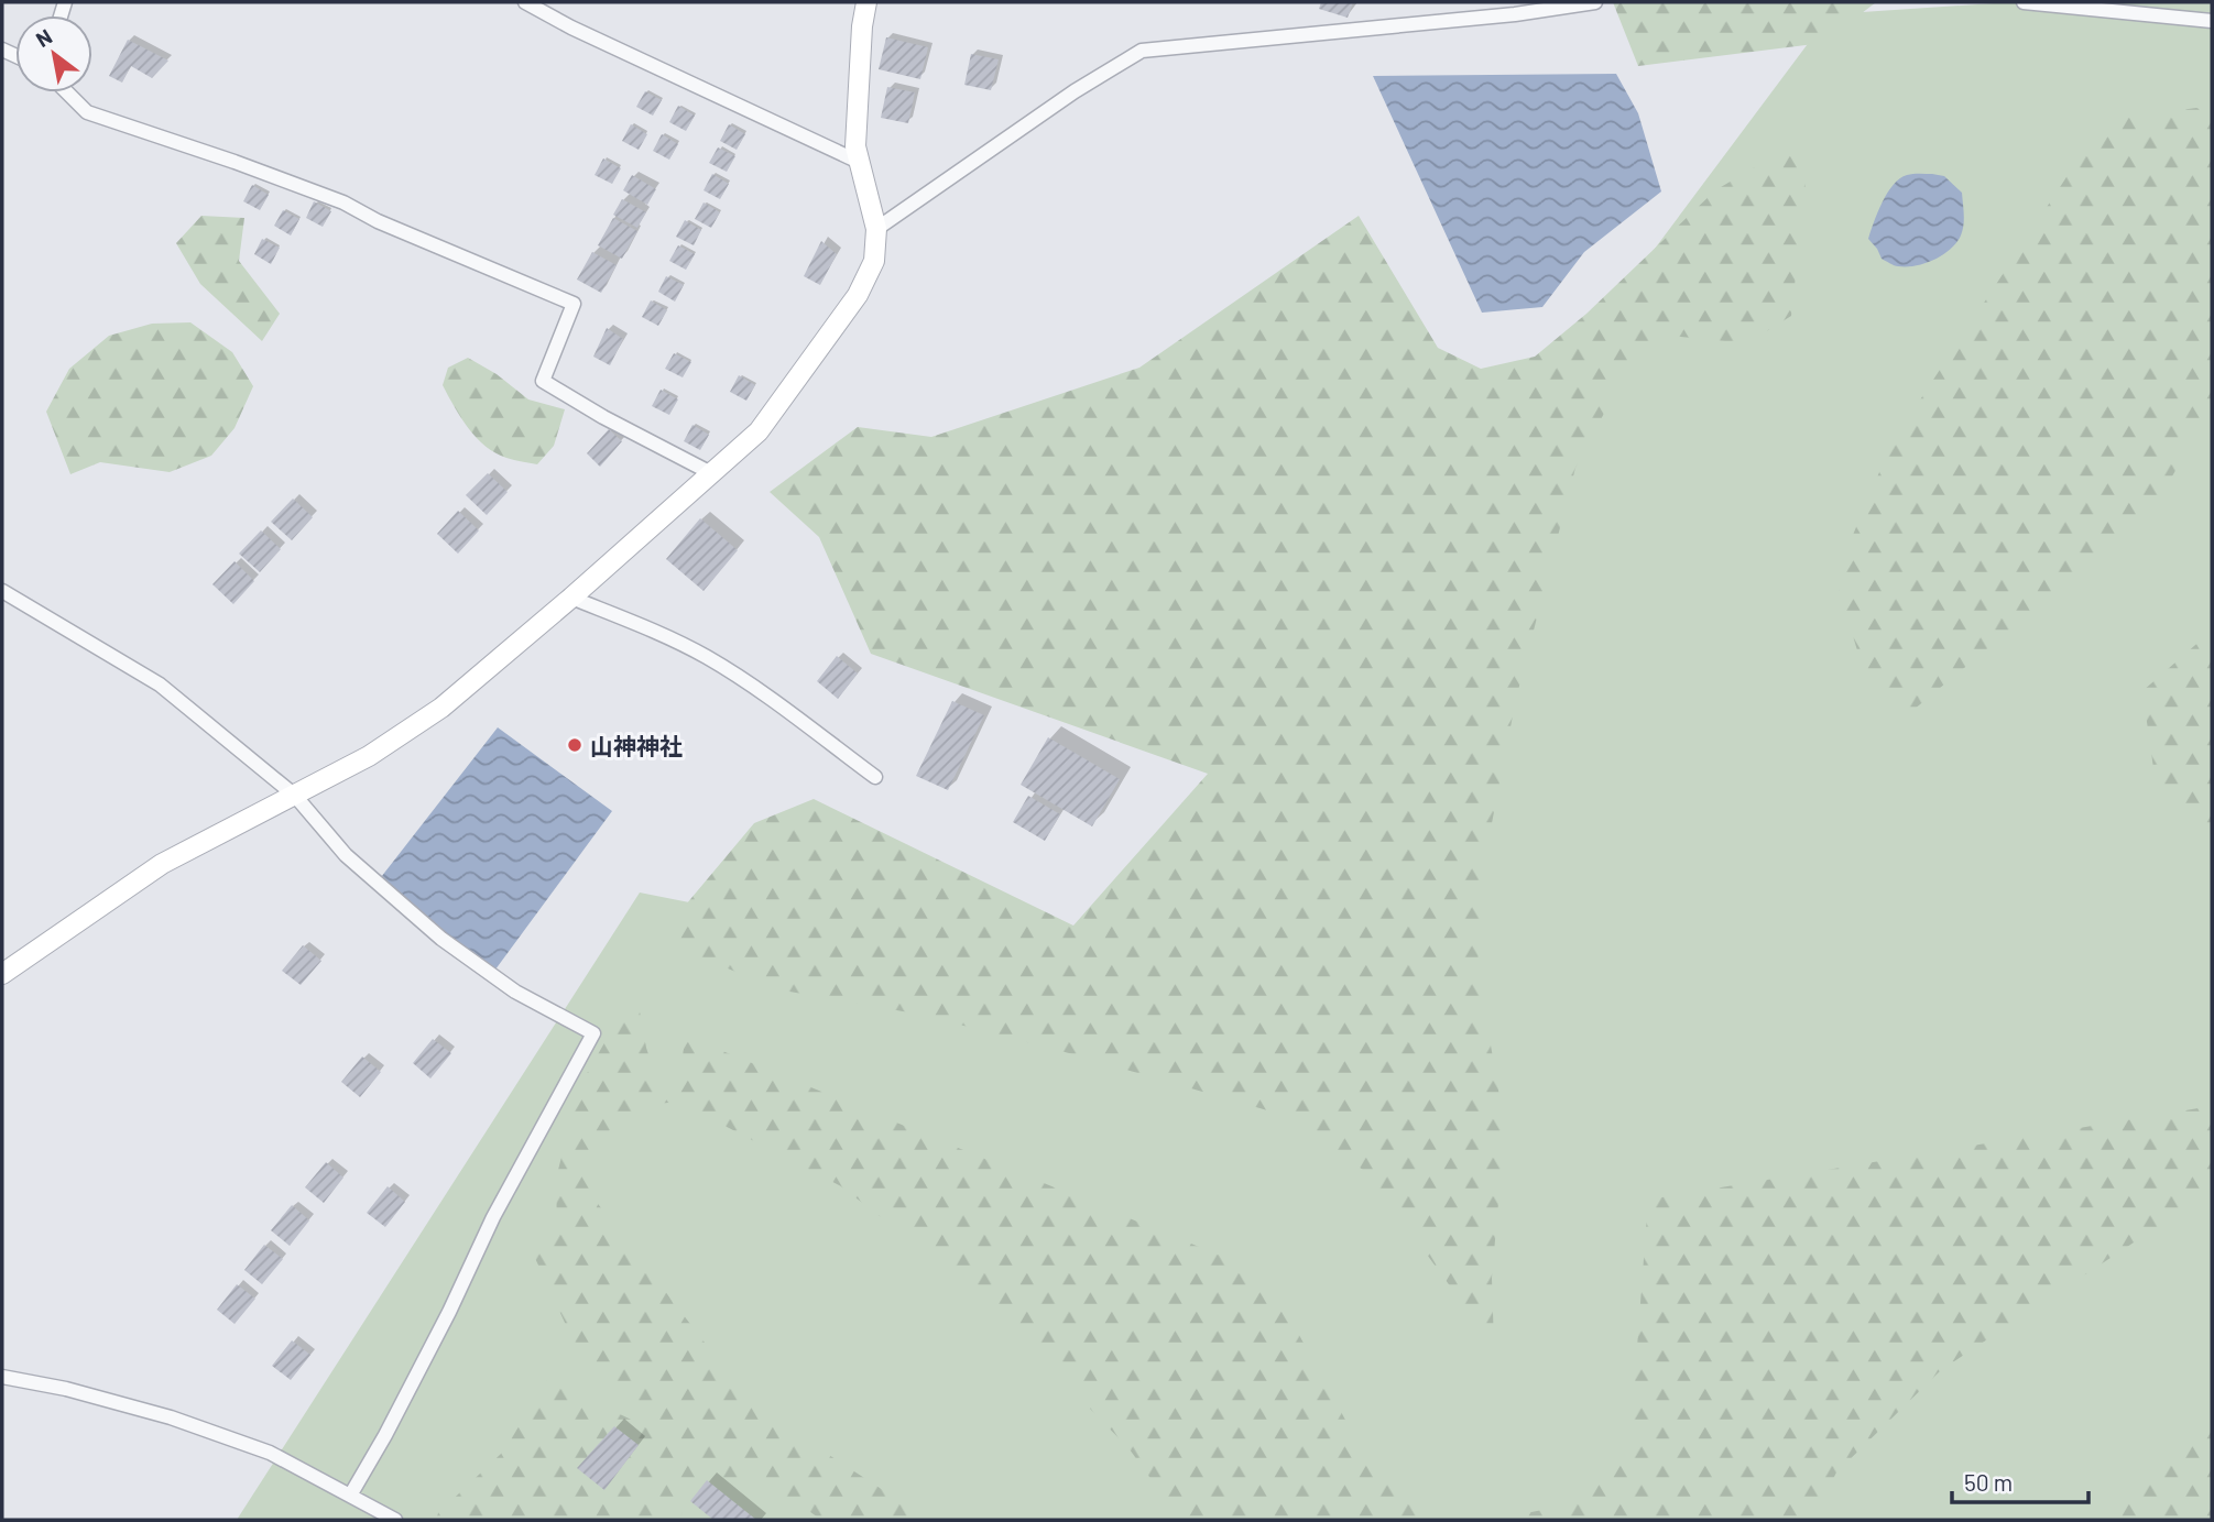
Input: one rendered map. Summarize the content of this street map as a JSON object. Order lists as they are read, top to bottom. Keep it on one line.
{"places":["山神神社"],"scale_bar":"50 m","north":"top left"}
